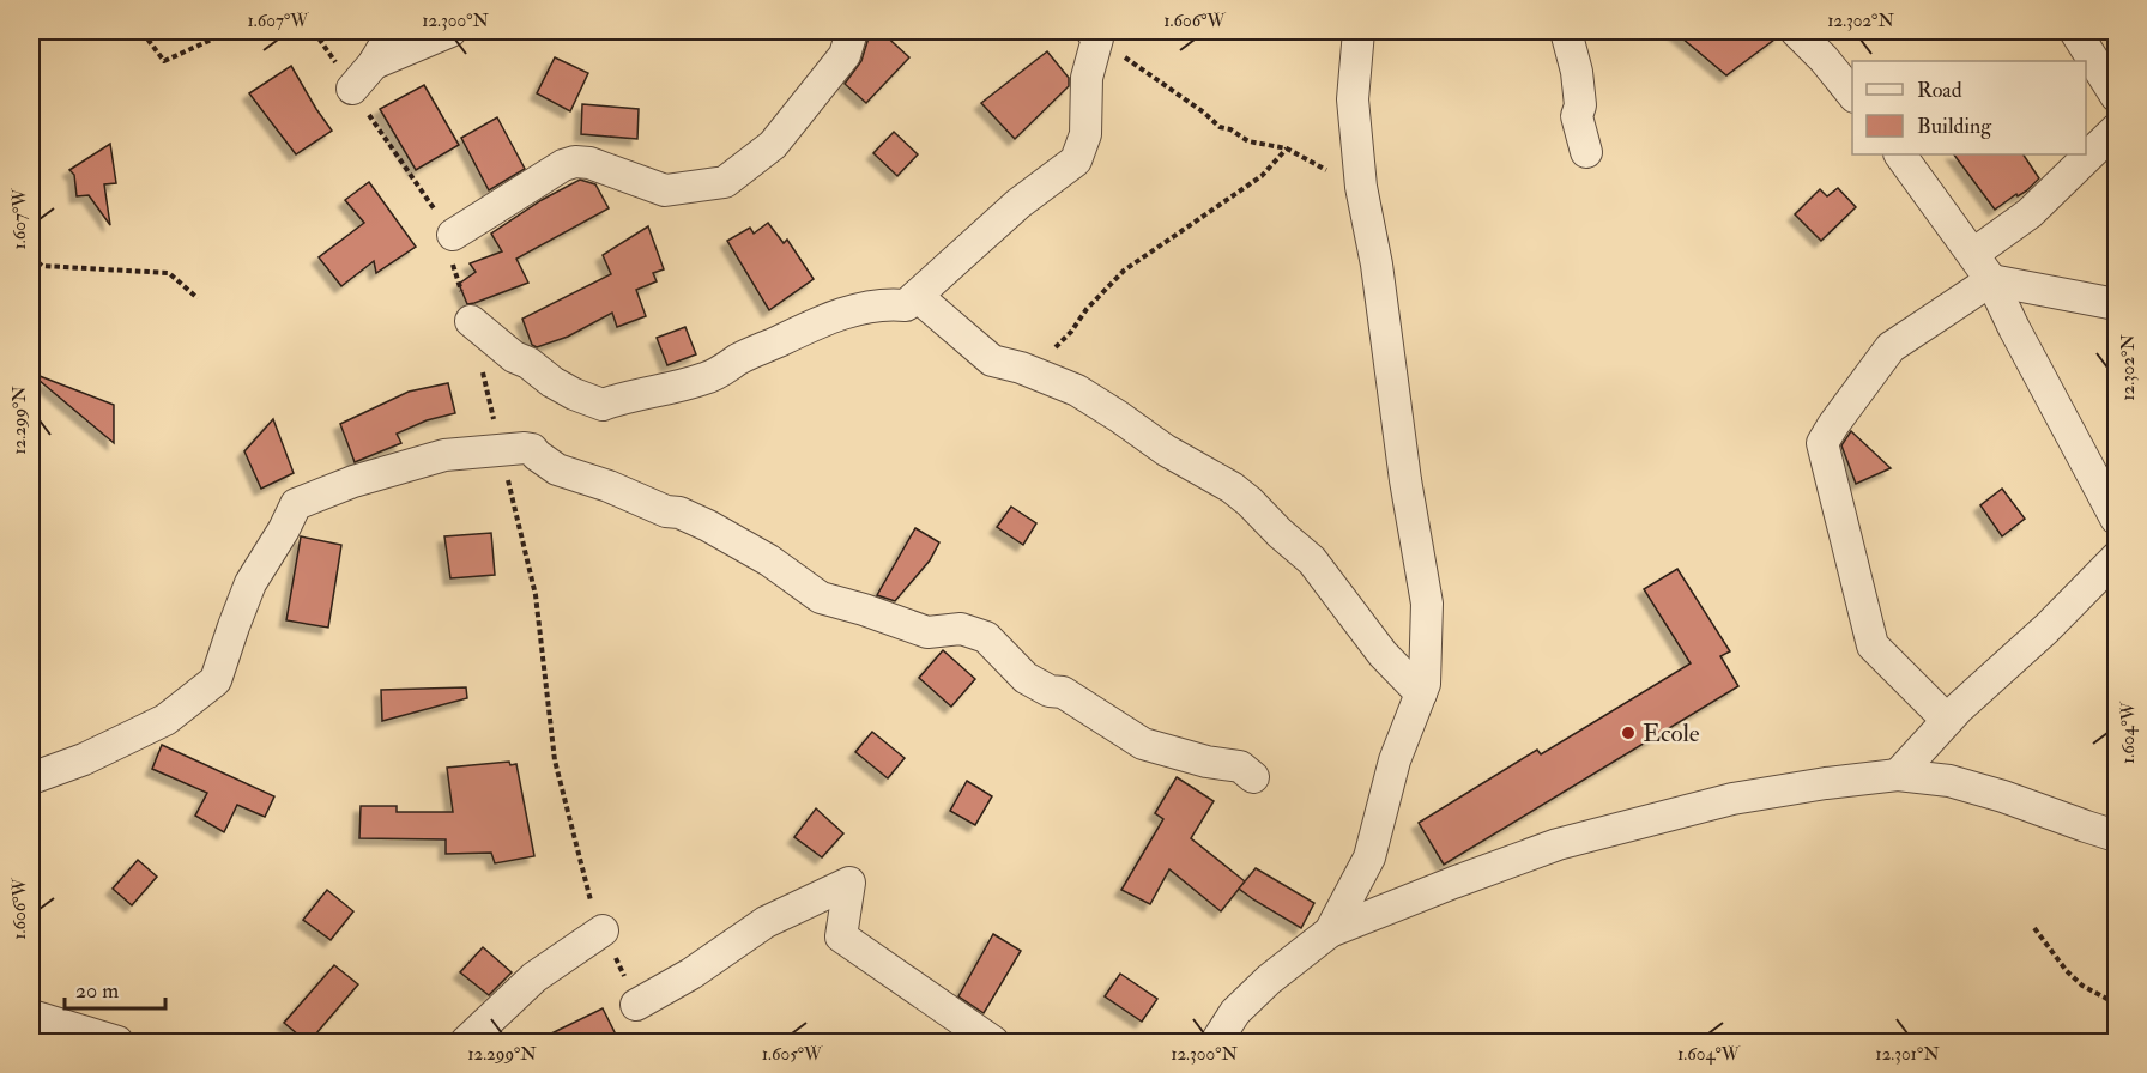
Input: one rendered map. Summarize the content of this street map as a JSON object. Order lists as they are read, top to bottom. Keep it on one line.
{"places":["Ecole"],"legend":["Road","Building"],"scale_bar":"20 m","coordinates":["1.607°W","12.300°N","1.606°W","12.302°N","12.299°N","1.604°W","1.605°W","12.301°N"]}
